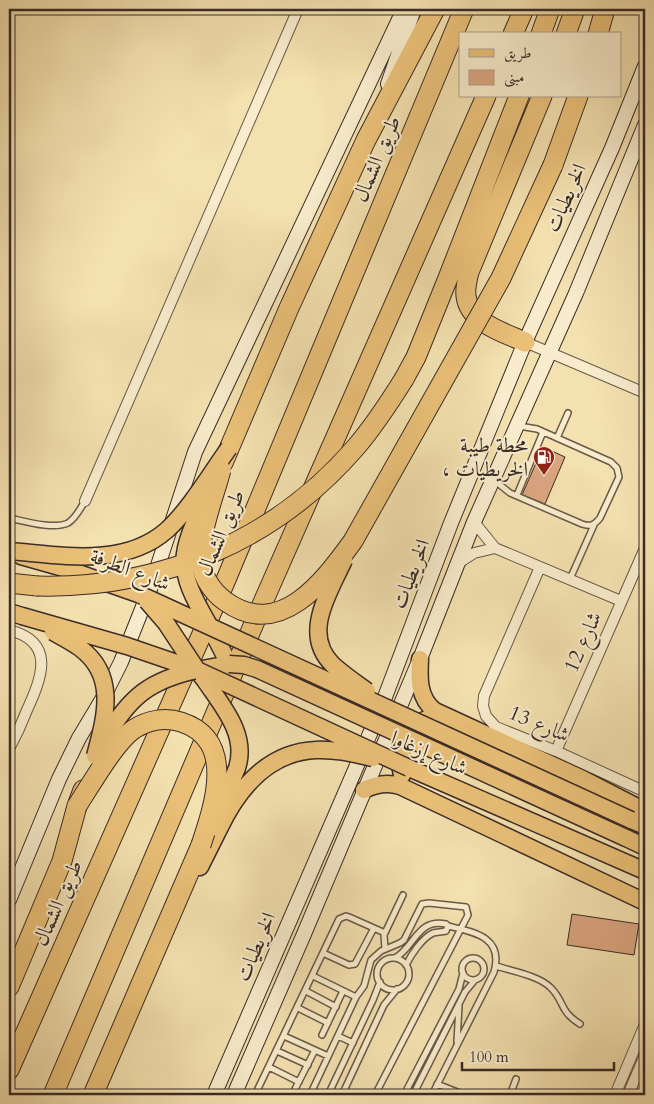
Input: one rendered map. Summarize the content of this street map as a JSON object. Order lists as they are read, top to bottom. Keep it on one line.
{"streets":{"highway":["طريق الشمال"],"main road":["الخريطيات","شارع الطرفة","شارع إزغاوا"],"street":["شارع 12","شارع 13"]},"crossings":[["شارع الطرفة","شارع إزغاوا"],["شارع 12","شارع 13"]],"places":{"fuel station":["محطة طيبة ، الخريطيات"]},"legend":["طريق","مبنى"],"scale_bar":"100 m"}
